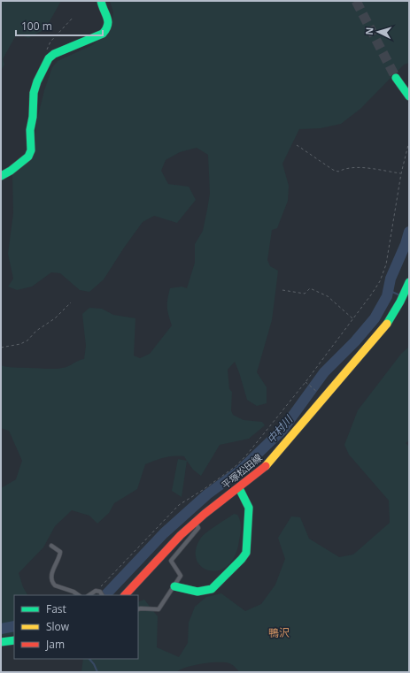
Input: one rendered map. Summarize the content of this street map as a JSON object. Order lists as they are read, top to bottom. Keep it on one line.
{"streets":{"main road":["平塚松田線"]},"districts":["鴨沢"],"water":["中村川"],"legend":["Fast","Slow","Jam"],"scale_bar":"100 m","north":"left"}
